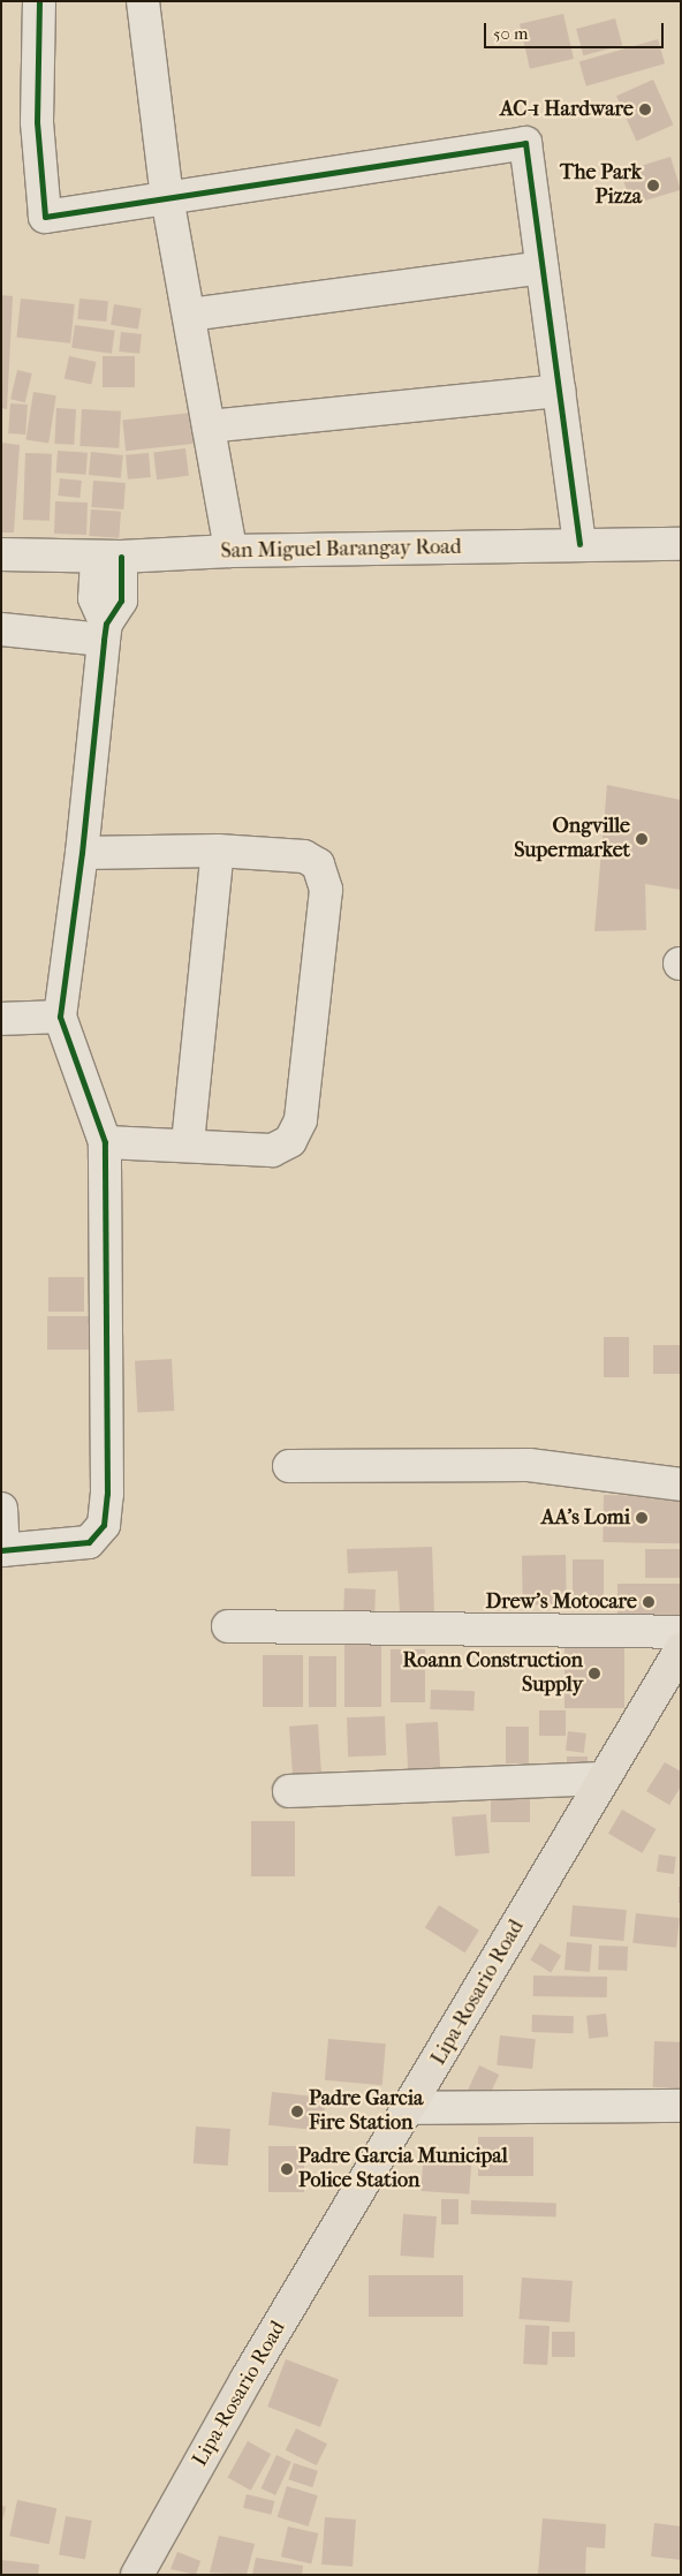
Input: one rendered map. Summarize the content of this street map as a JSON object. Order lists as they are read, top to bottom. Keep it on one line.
{"streets":{"main road":["Lipa-Rosario Road"],"street":["San Miguel Barangay Road"]},"places":["AC-1 Hardware","The Park Pizza","Ongville Supermarket","AA's Lomi","Drew's Motocare","Roann Construction Supply","Padre Garcia Fire Station","Padre Garcia Municipal Police Station"],"scale_bar":"50 m"}
